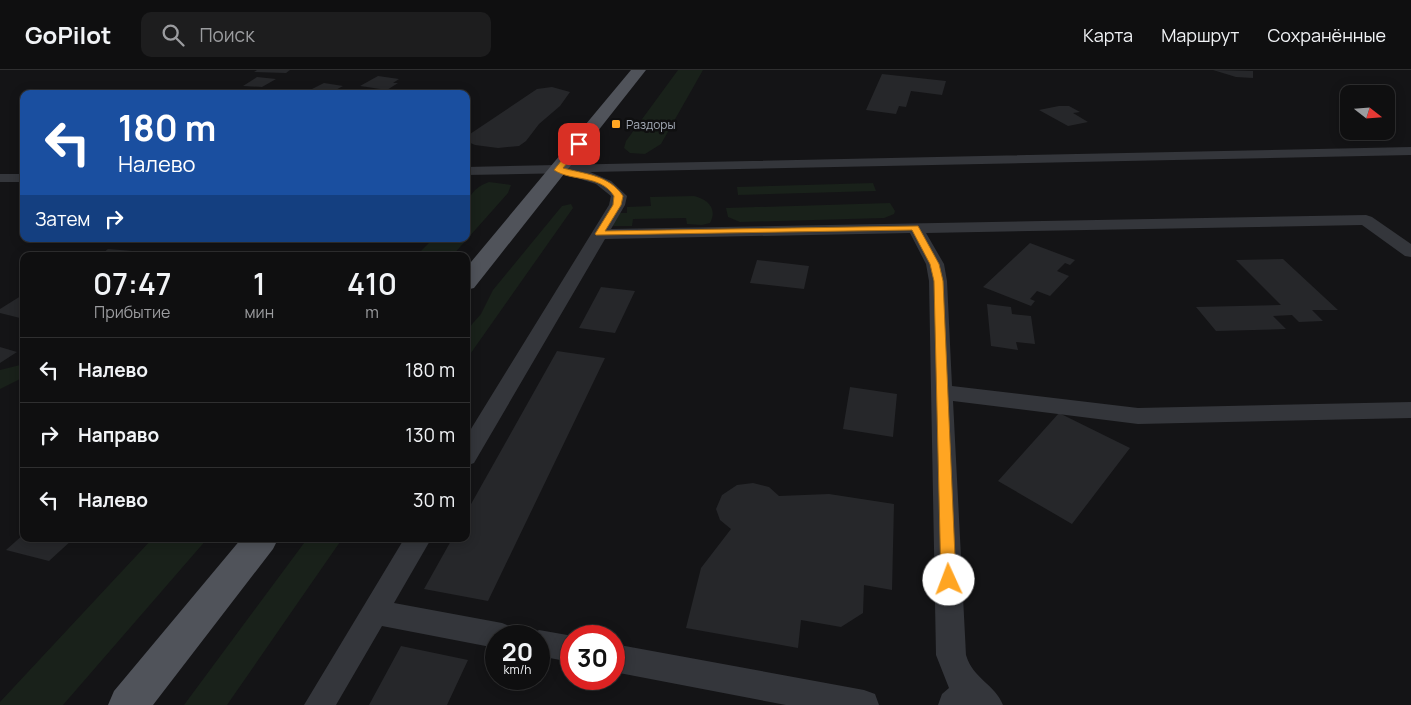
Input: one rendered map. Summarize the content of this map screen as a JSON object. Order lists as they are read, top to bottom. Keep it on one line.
{"places":{"transit":["Раздоры"]},"north":"right","page":{"header":"GoPilot","search":"Поиск","nav":["Карта","Маршрут","Сохранённые"],"turn":["180 m","Налево"],"then":"Затем","eta":["07:47","Прибытие","1","мин","410","m"],"list":[{"name":"Налево","value":"180 m"},{"name":"Направо","value":"130 m"},{"name":"Налево","value":"30 m"}],"speed":"20 km/h","limit":"30"}}
